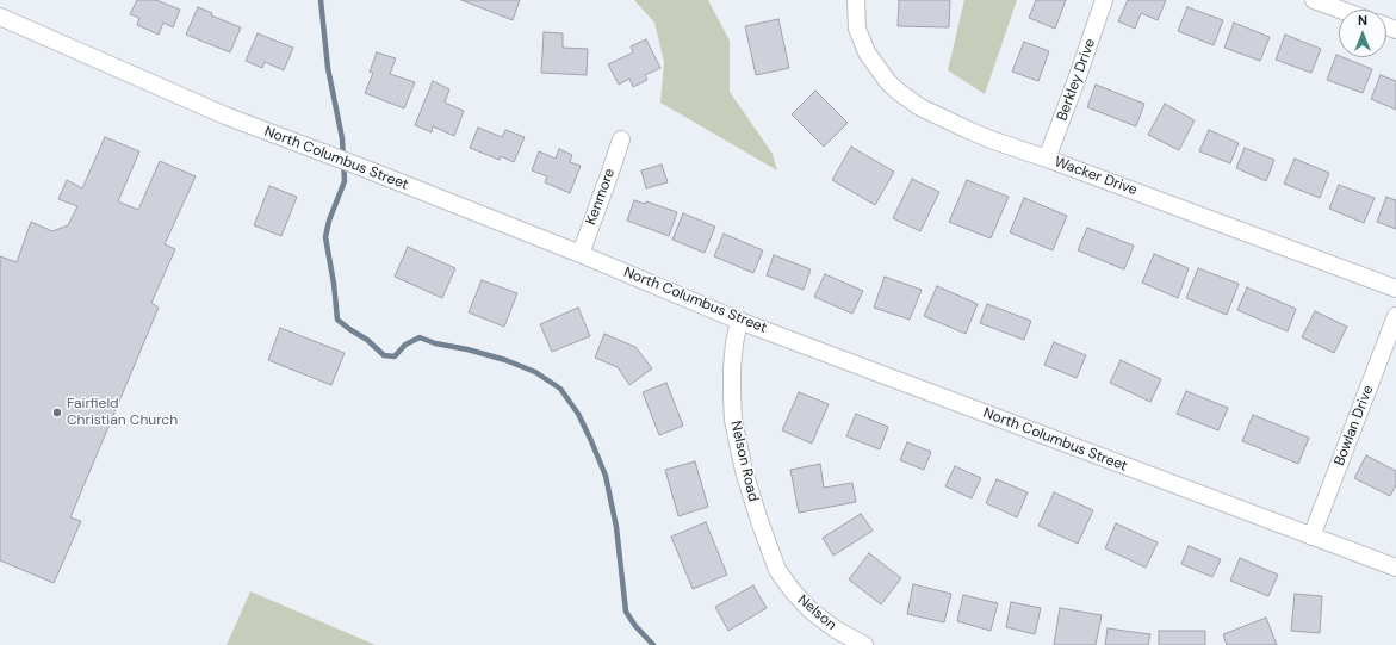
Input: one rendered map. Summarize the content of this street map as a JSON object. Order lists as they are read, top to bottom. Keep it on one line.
{"streets":{"street":["Berkley Drive","North Columbus Street","Wacker Drive","Kenmore","Bowlan Drive","Nelson Road","Nelson"]},"crossings":[["Berkley Drive","Wacker Drive"],["North Columbus Street","Kenmore"],["North Columbus Street","Bowlan Drive"],["North Columbus Street","Nelson Road"],["Nelson Road","Nelson"]],"places":["Fairfield Christian Church"],"north":"top"}
